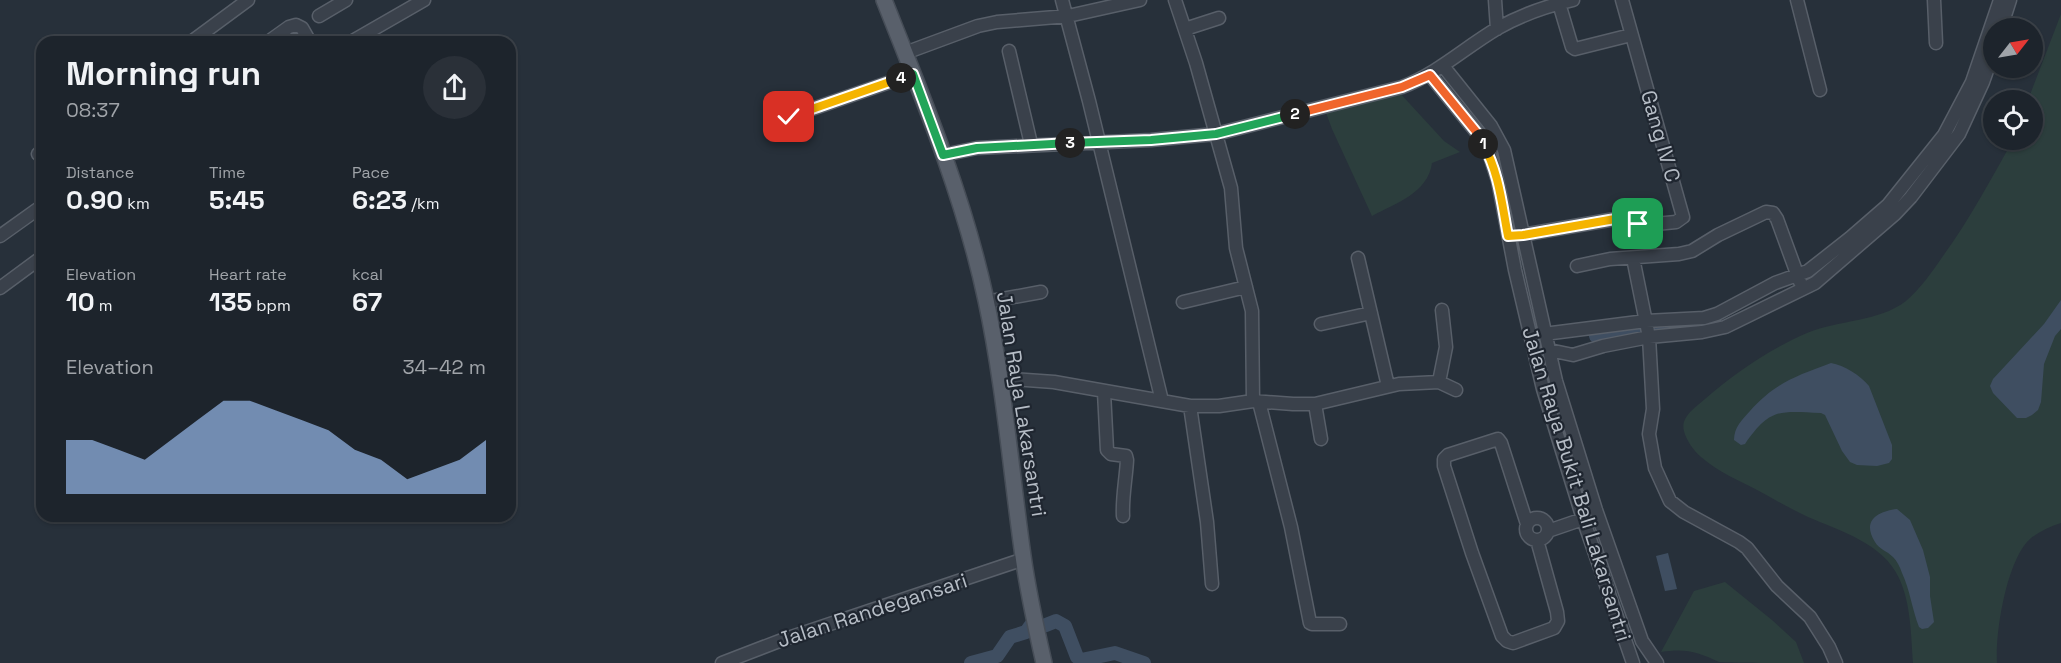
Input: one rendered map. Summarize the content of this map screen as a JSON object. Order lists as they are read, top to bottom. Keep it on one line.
{"streets":{"main road":["Jalan Raya Lakarsantri"],"street":["Gang IV C","Jalan Raya Bukit Bali Lakarsantri","Jalan Randegansari"]},"crossings":[["Gang IV C","Jalan Raya Bukit Bali Lakarsantri"],["Jalan Raya Lakarsantri","Jalan Randegansari"]],"north":"top right","page":{"heading":["Morning run","08:37"],"pins":["4","2","3","1"],"stats":[["Distance","0.90 km"],["Time","5:45"],["Pace","6:23 /km"],["Elevation","10 m"],["Heart rate","135 bpm"],["kcal","67"]],"chart":["Elevation","34–42 m"]}}
